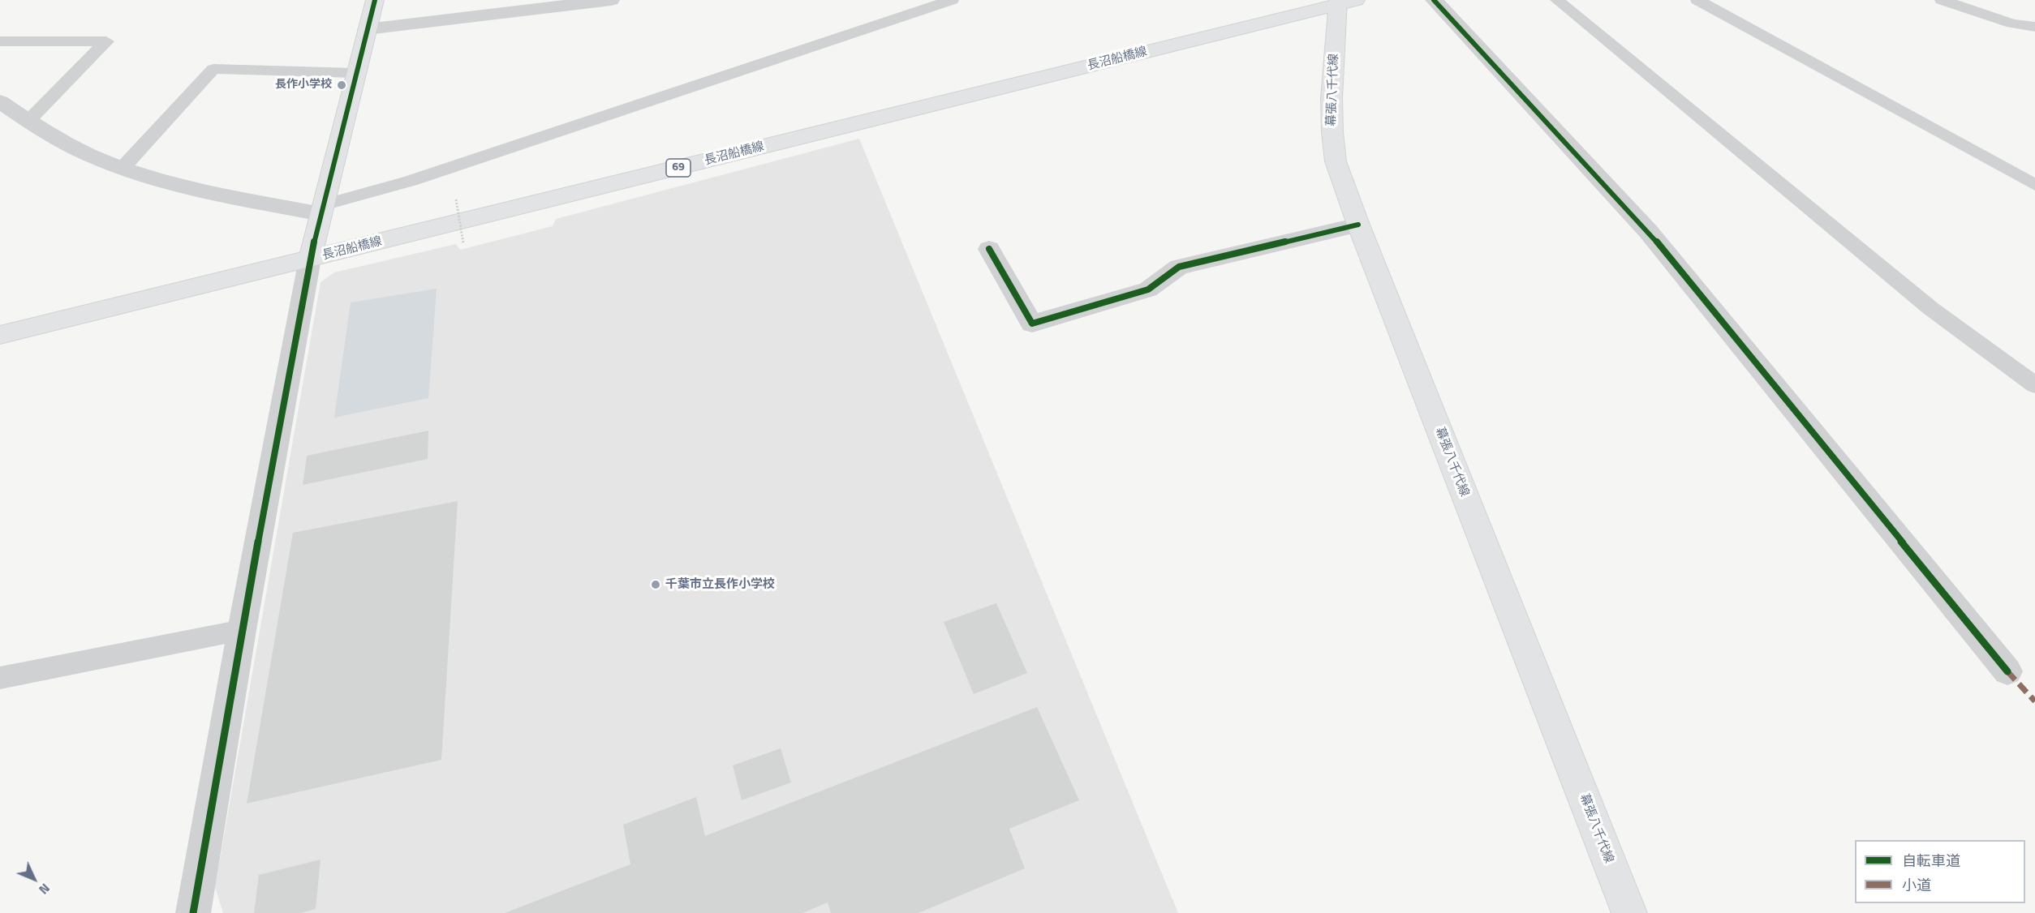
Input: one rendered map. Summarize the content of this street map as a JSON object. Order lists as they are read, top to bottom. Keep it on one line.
{"streets":{"main road":["長沼船橋線","幕張八千代線","69"]},"crossings":[["長沼船橋線","幕張八千代線"]],"places":["長作小学校","千葉市立長作小学校"],"legend":["自転車道","小道"],"north":"bottom right"}
